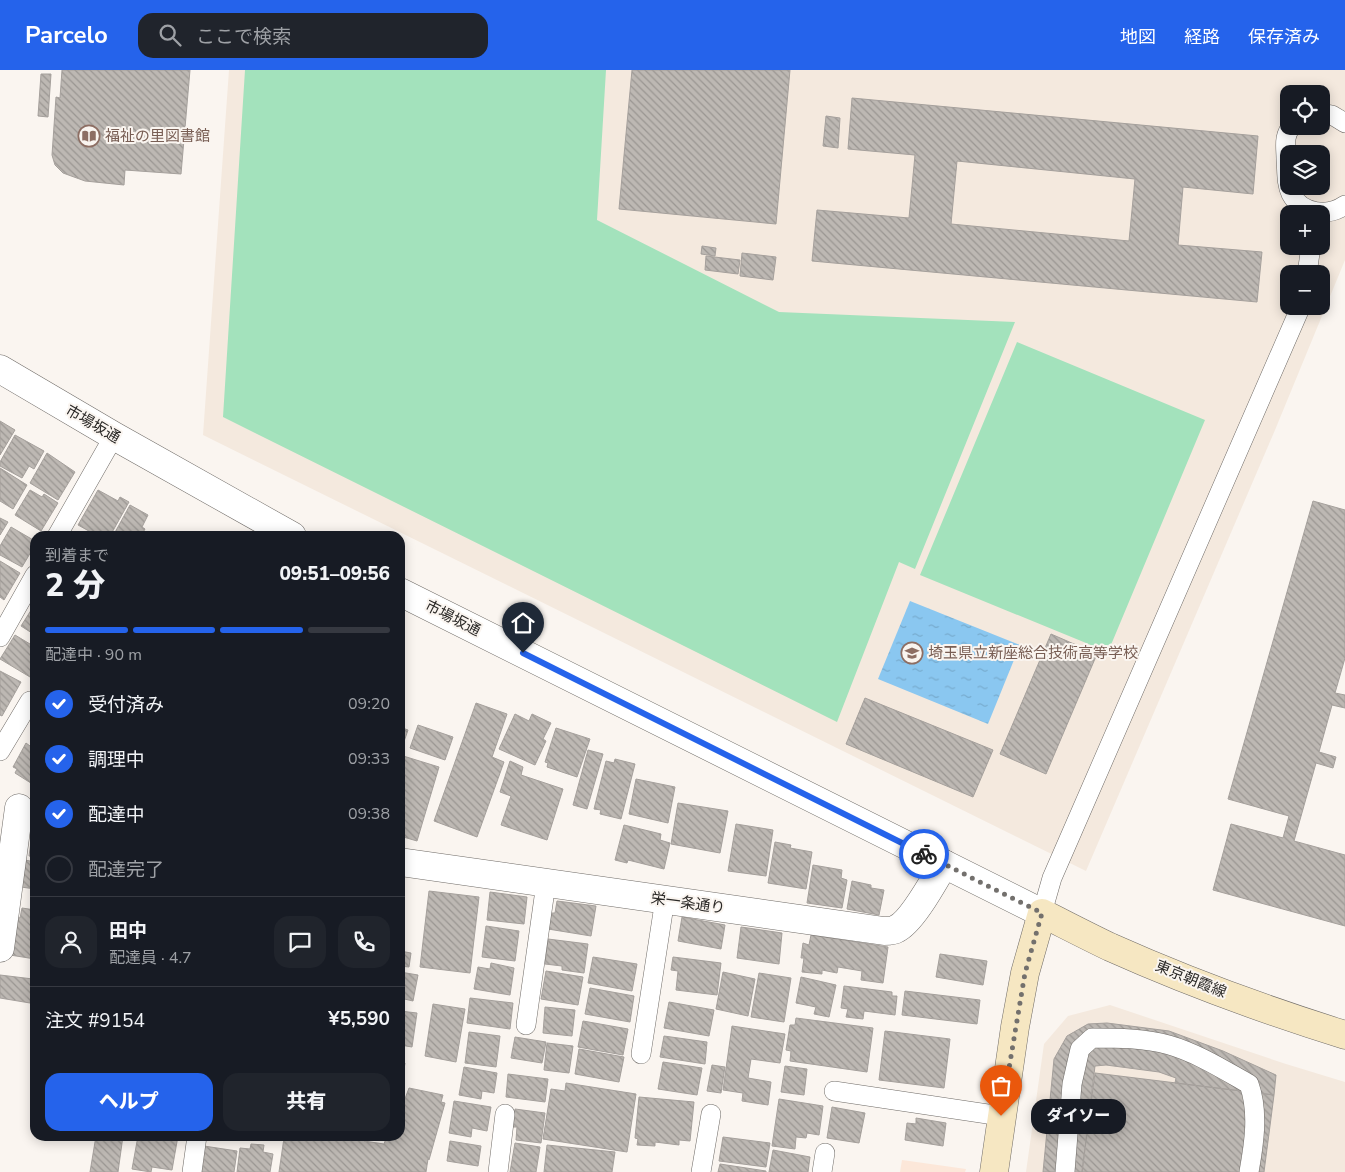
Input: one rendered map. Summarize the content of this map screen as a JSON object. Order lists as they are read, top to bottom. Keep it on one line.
{"streets":{"main road":["東京朝霞線"],"street":["市場坂通","栄一条通り"]},"crossings":[["市場坂通","栄一条通り"],["市場坂通","東京朝霞線"]],"places":{"library":["福祉の里図書館"],"school or university":["埼玉県立新座総合技術高等学校"],"other":["ダイソー"]},"page":{"header":"Parcelo","search":"ここで検索","nav":["地図","経路","保存済み"],"map_buttons":["+","−"],"heading":["2 分","到着まで","09:51–09:56"],"panel":["田中","配達員 · 4.7","注文 #9154","¥5,590"],"bar":"配達中 · 90 m","list":[["受付済み","09:20"],["調理中","09:33"],["配達中","09:38"],"配達完了"],"buttons":["ヘルプ","共有"],"bubble":"ダイソー"}}
